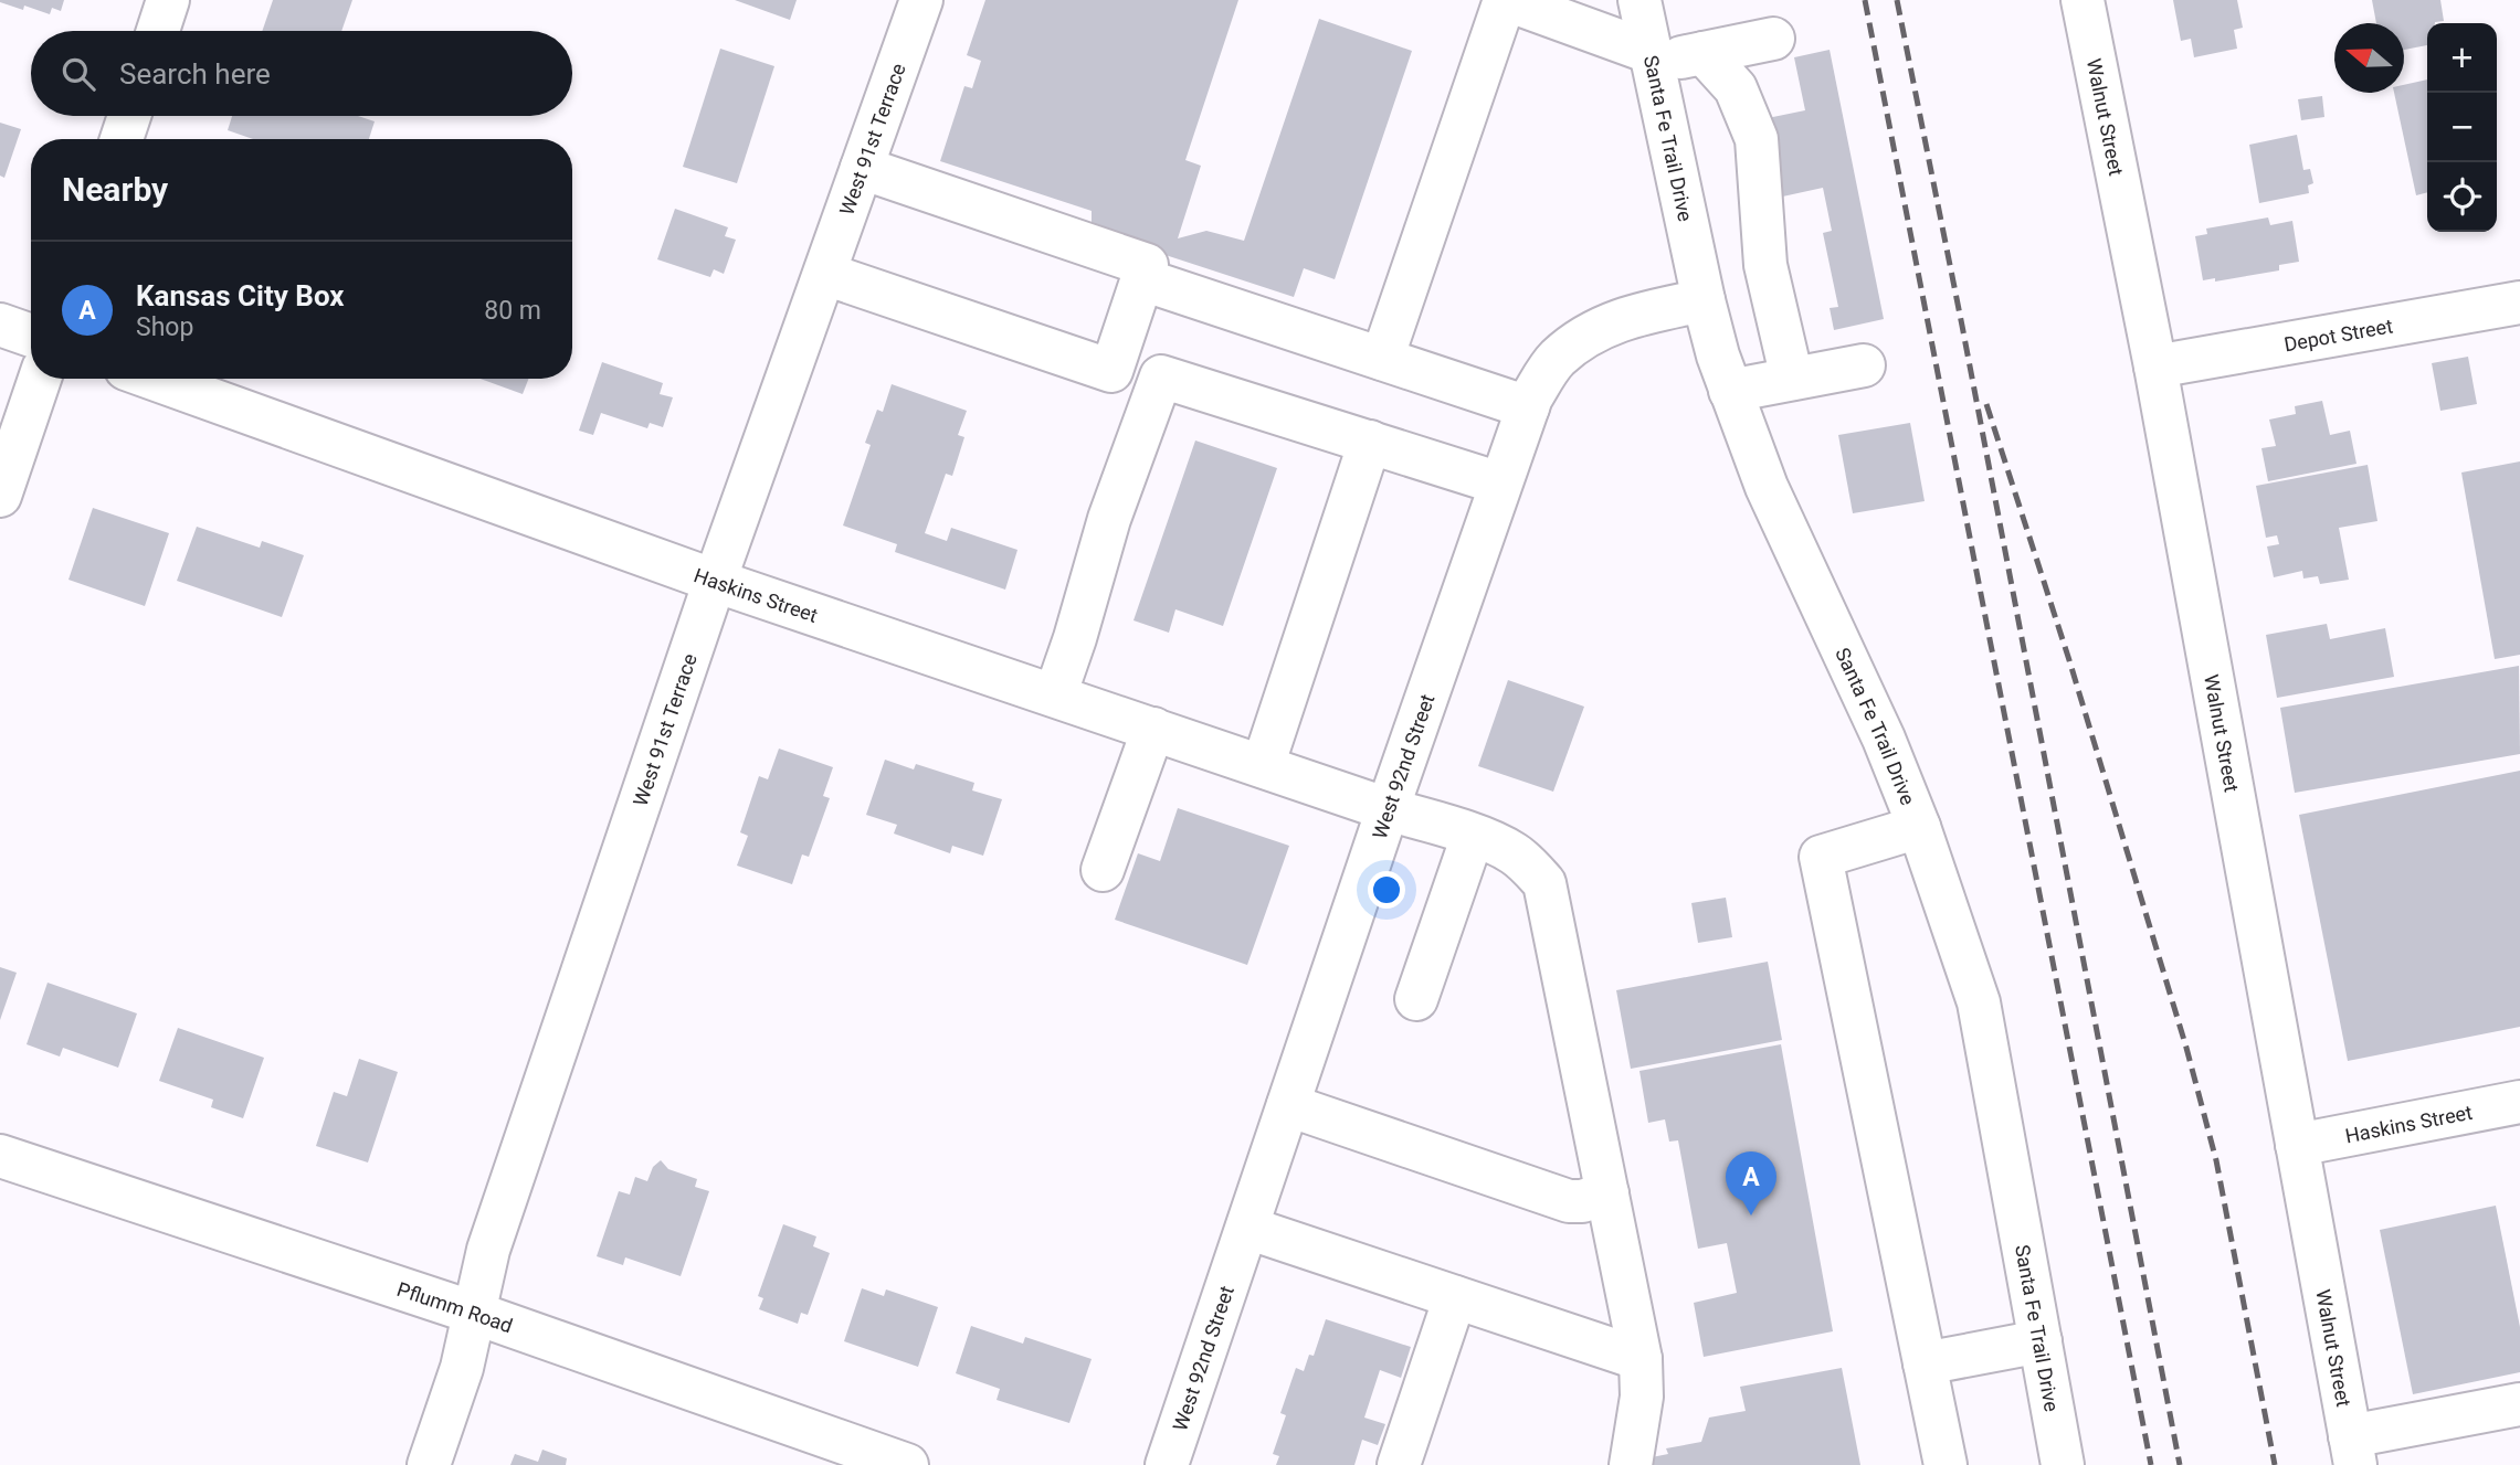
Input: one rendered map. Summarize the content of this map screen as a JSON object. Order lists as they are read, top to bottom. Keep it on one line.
{"streets":{"street":["Walnut Street","Santa Fe Trail Drive","West 91st Terrace","Depot Street","Haskins Street","West 92nd Street","Pflumm Road"]},"crossings":[["Walnut Street","Depot Street"],["Walnut Street","Haskins Street"],["Santa Fe Trail Drive","West 92nd Street"],["West 91st Terrace","Haskins Street"],["West 91st Terrace","Pflumm Road"],["Haskins Street","West 92nd Street"]],"north":"left","page":{"map_buttons":["+","−"],"search":"Search here","heading":"Nearby","list":[{"mark":"A","name":"Kansas City Box","note":"Shop","value":"80 m"}],"pins":"A"}}
